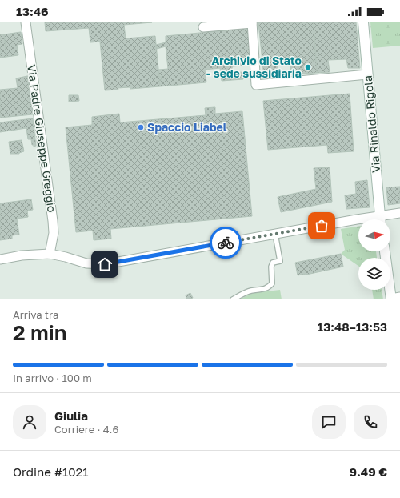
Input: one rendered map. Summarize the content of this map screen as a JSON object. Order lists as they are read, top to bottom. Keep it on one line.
{"streets":{"street":["Via Rinaldo Rigola","Via Padre Giuseppe Greggio"]},"places":["Archivio di Stato - sede sussidiaria","Spaccio Liabel"],"north":"right","page":{"status":"13:46","heading":["2 min","Arriva tra","13:48–13:53"],"panel":["Giulia","Corriere · 4.6","Ordine #1021","9.49 €"],"bar":"In arrivo · 100 m"}}
